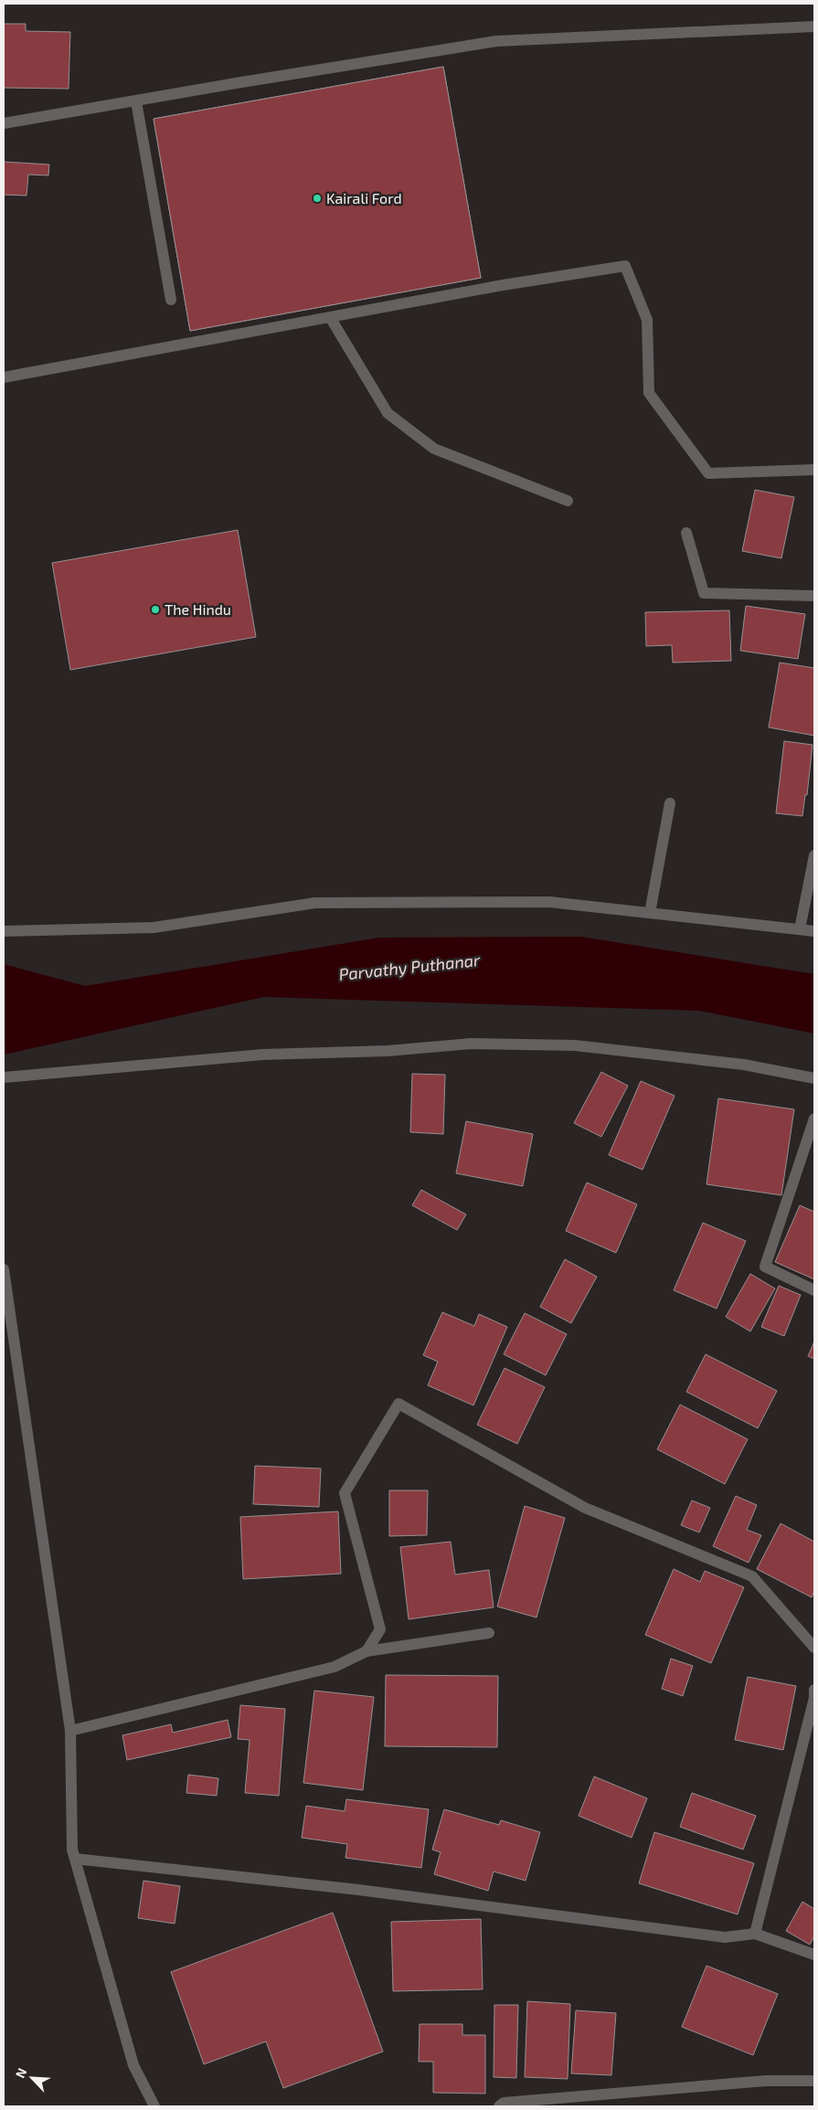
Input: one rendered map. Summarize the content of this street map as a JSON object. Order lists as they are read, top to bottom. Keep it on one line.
{"water":["Parvathy Puthanar"],"places":["Kairali Ford","The Hindu"],"north":"top left"}
